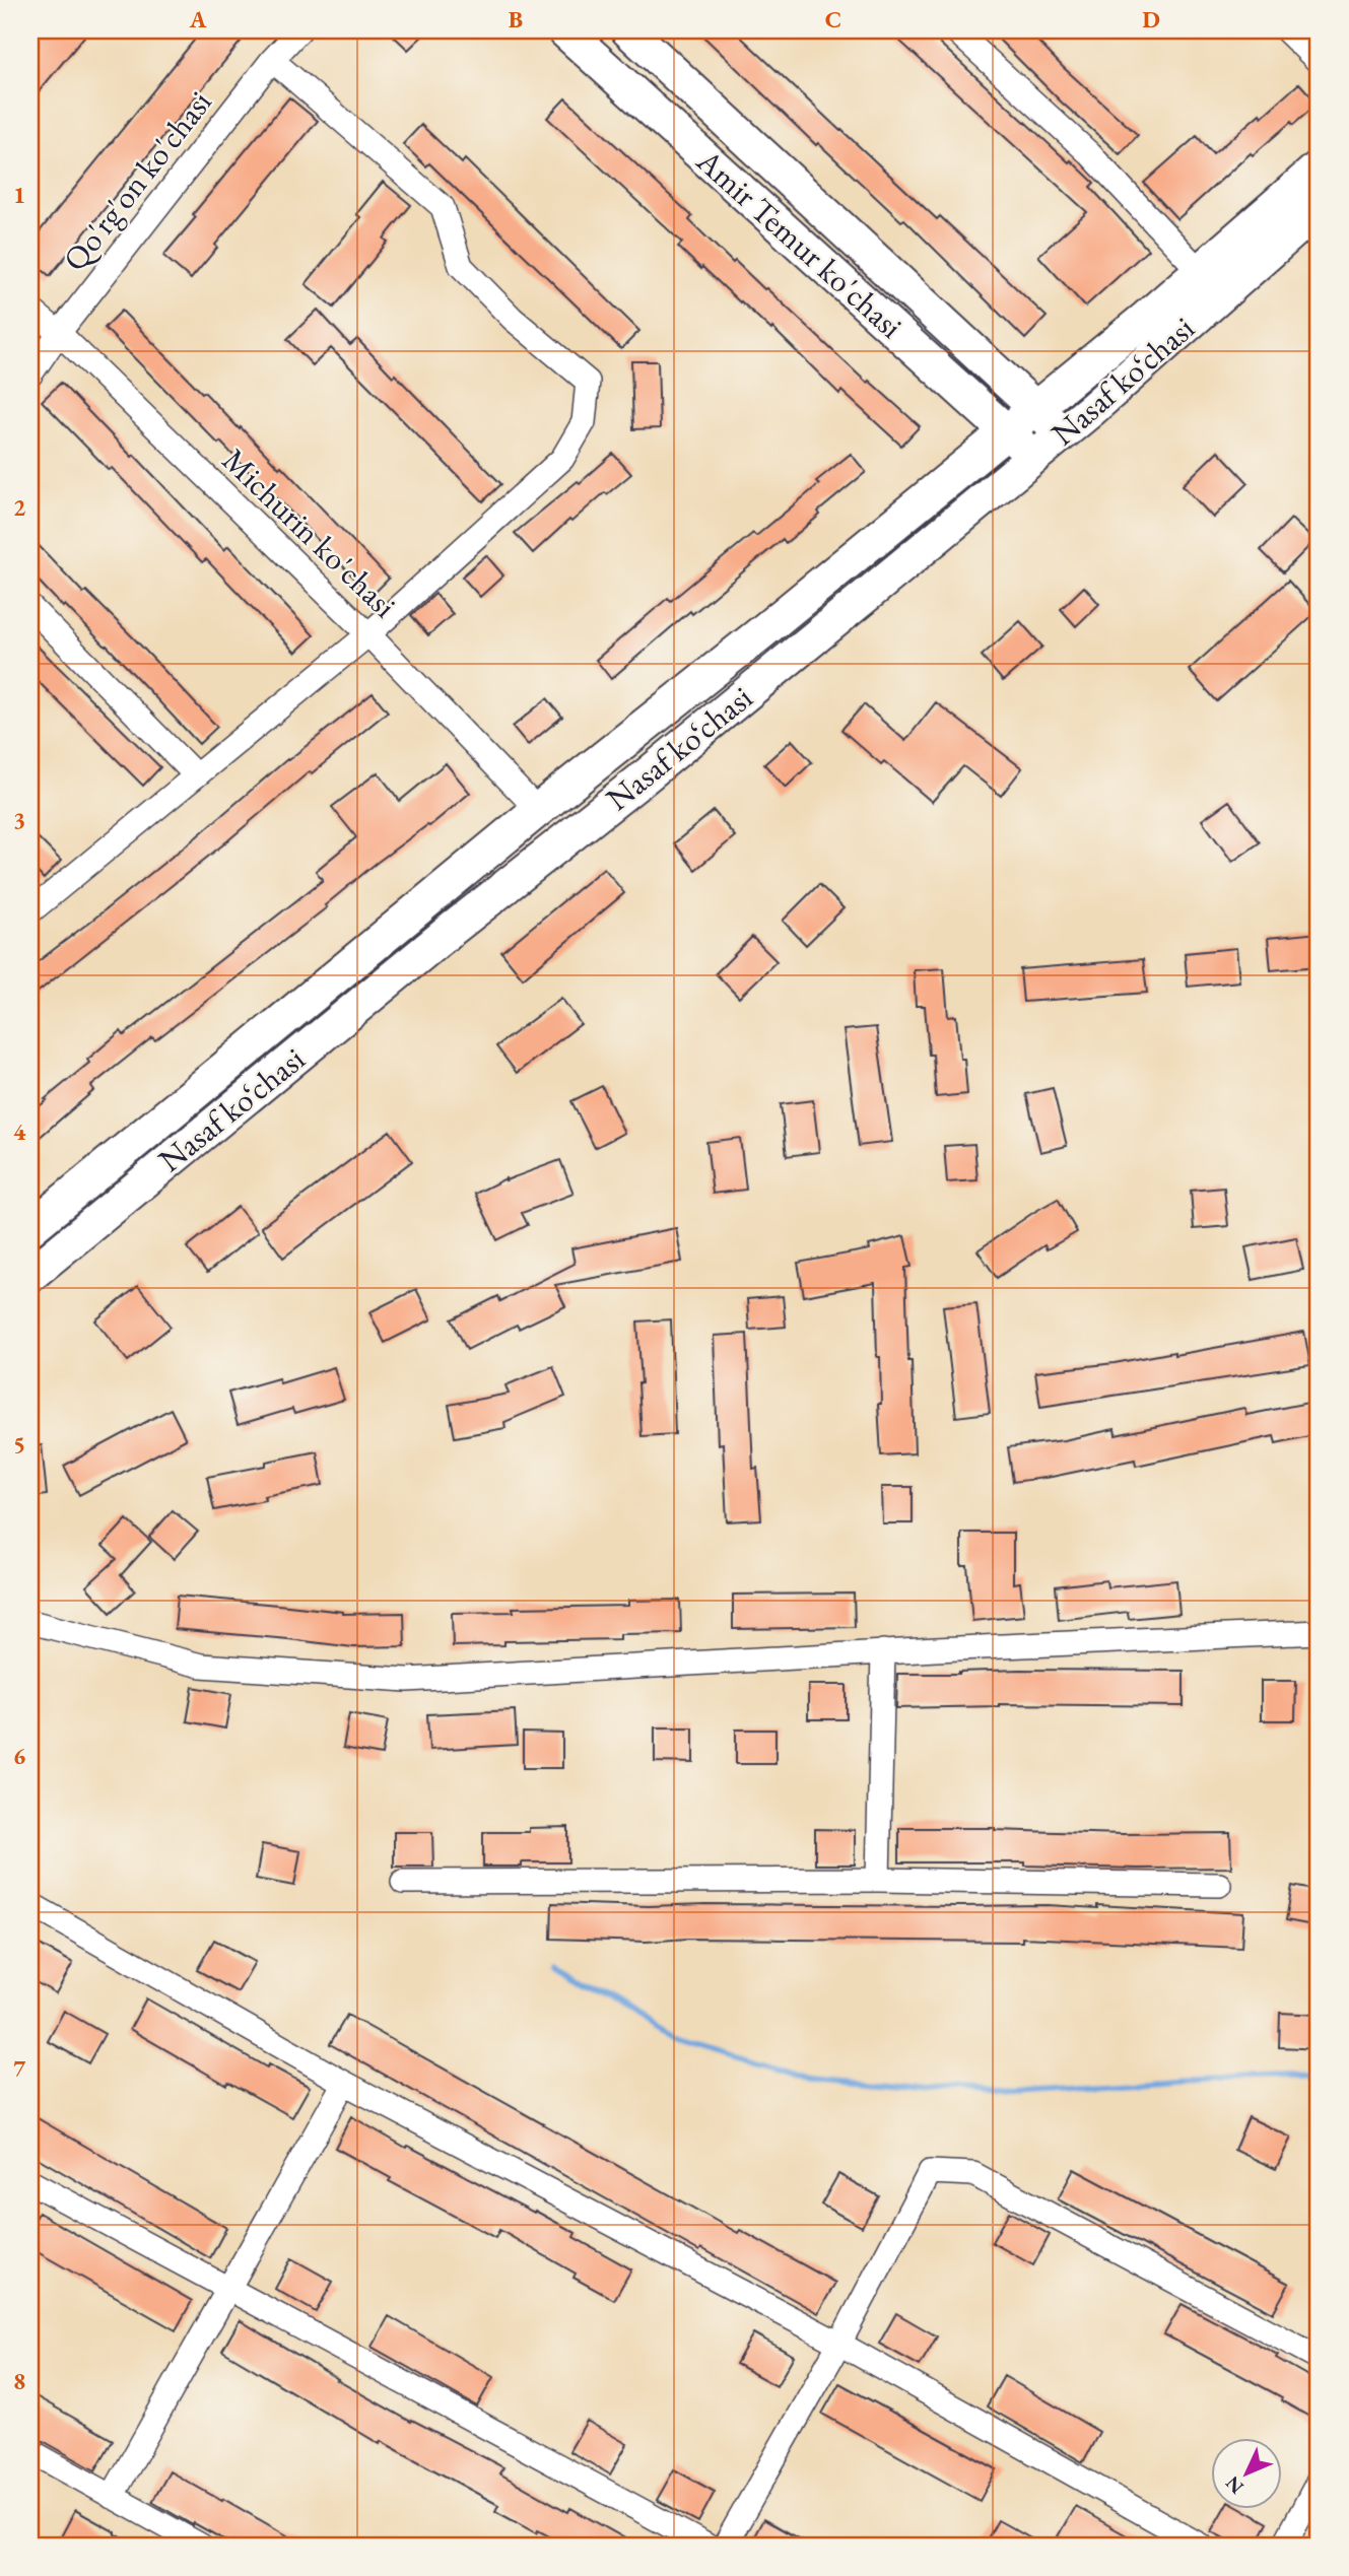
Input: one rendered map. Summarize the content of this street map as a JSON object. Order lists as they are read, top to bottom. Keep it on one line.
{"streets":{"main road":["Amir Temur ko'chasi","Nasaf ko‘chasi"],"street":["Qo'rg'on ko'chasi","Michurin ko'chasi"]},"crossings":[["Qo'rg'on ko'chasi","Michurin ko'chasi"],["Amir Temur ko'chasi","Nasaf ko‘chasi"],["Nasaf ko‘chasi","Michurin ko'chasi"]],"north":"bottom left","grid":{"columns":["A","B","C","D"],"rows":["1","2","3","4","5","6","7","8"]}}
